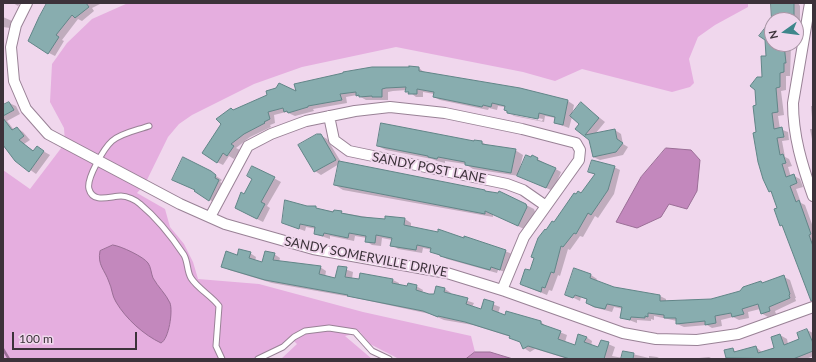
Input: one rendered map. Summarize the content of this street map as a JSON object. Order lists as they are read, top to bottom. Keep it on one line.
{"streets":{"street":["SANDY POST LANE","SANDY SOMERVILLE DRIVE"]},"scale_bar":"100 m","north":"left"}
